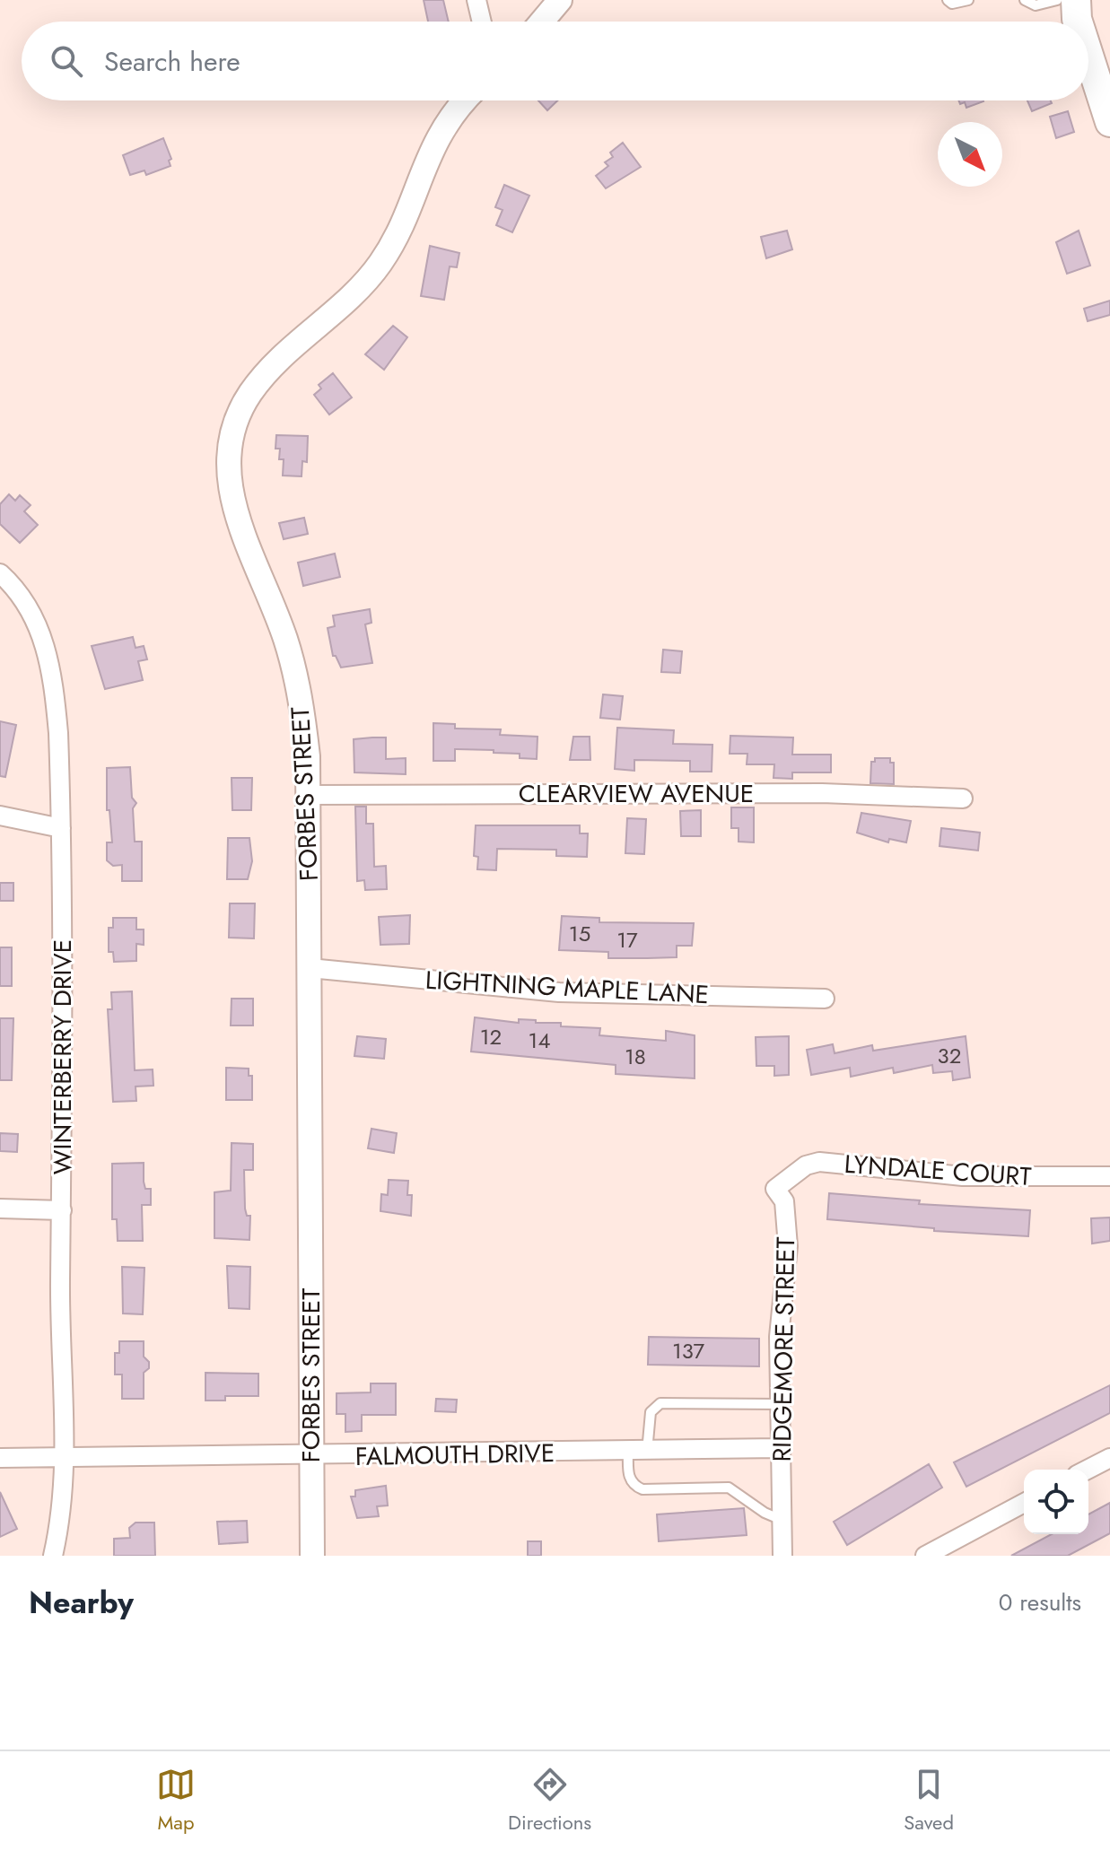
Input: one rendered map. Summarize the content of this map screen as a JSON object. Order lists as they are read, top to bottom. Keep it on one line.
{"streets":{"street":["CLEARVIEW AVENUE","FORBES STREET","LIGHTNING MAPLE LANE","WINTERBERRY DRIVE","LYNDALE COURT","RIDGEMORE STREET","FALMOUTH DRIVE"]},"crossings":[["CLEARVIEW AVENUE","FORBES STREET"],["FORBES STREET","LIGHTNING MAPLE LANE"],["FORBES STREET","FALMOUTH DRIVE"],["WINTERBERRY DRIVE","FALMOUTH DRIVE"],["LYNDALE COURT","RIDGEMORE STREET"],["RIDGEMORE STREET","FALMOUTH DRIVE"]],"house_numbers":["15","17","12","14","32","18","137"],"north":"bottom right","page":{"search":"Search here","heading":["Nearby","0 results"],"nav":["Map","Directions","Saved"]}}
